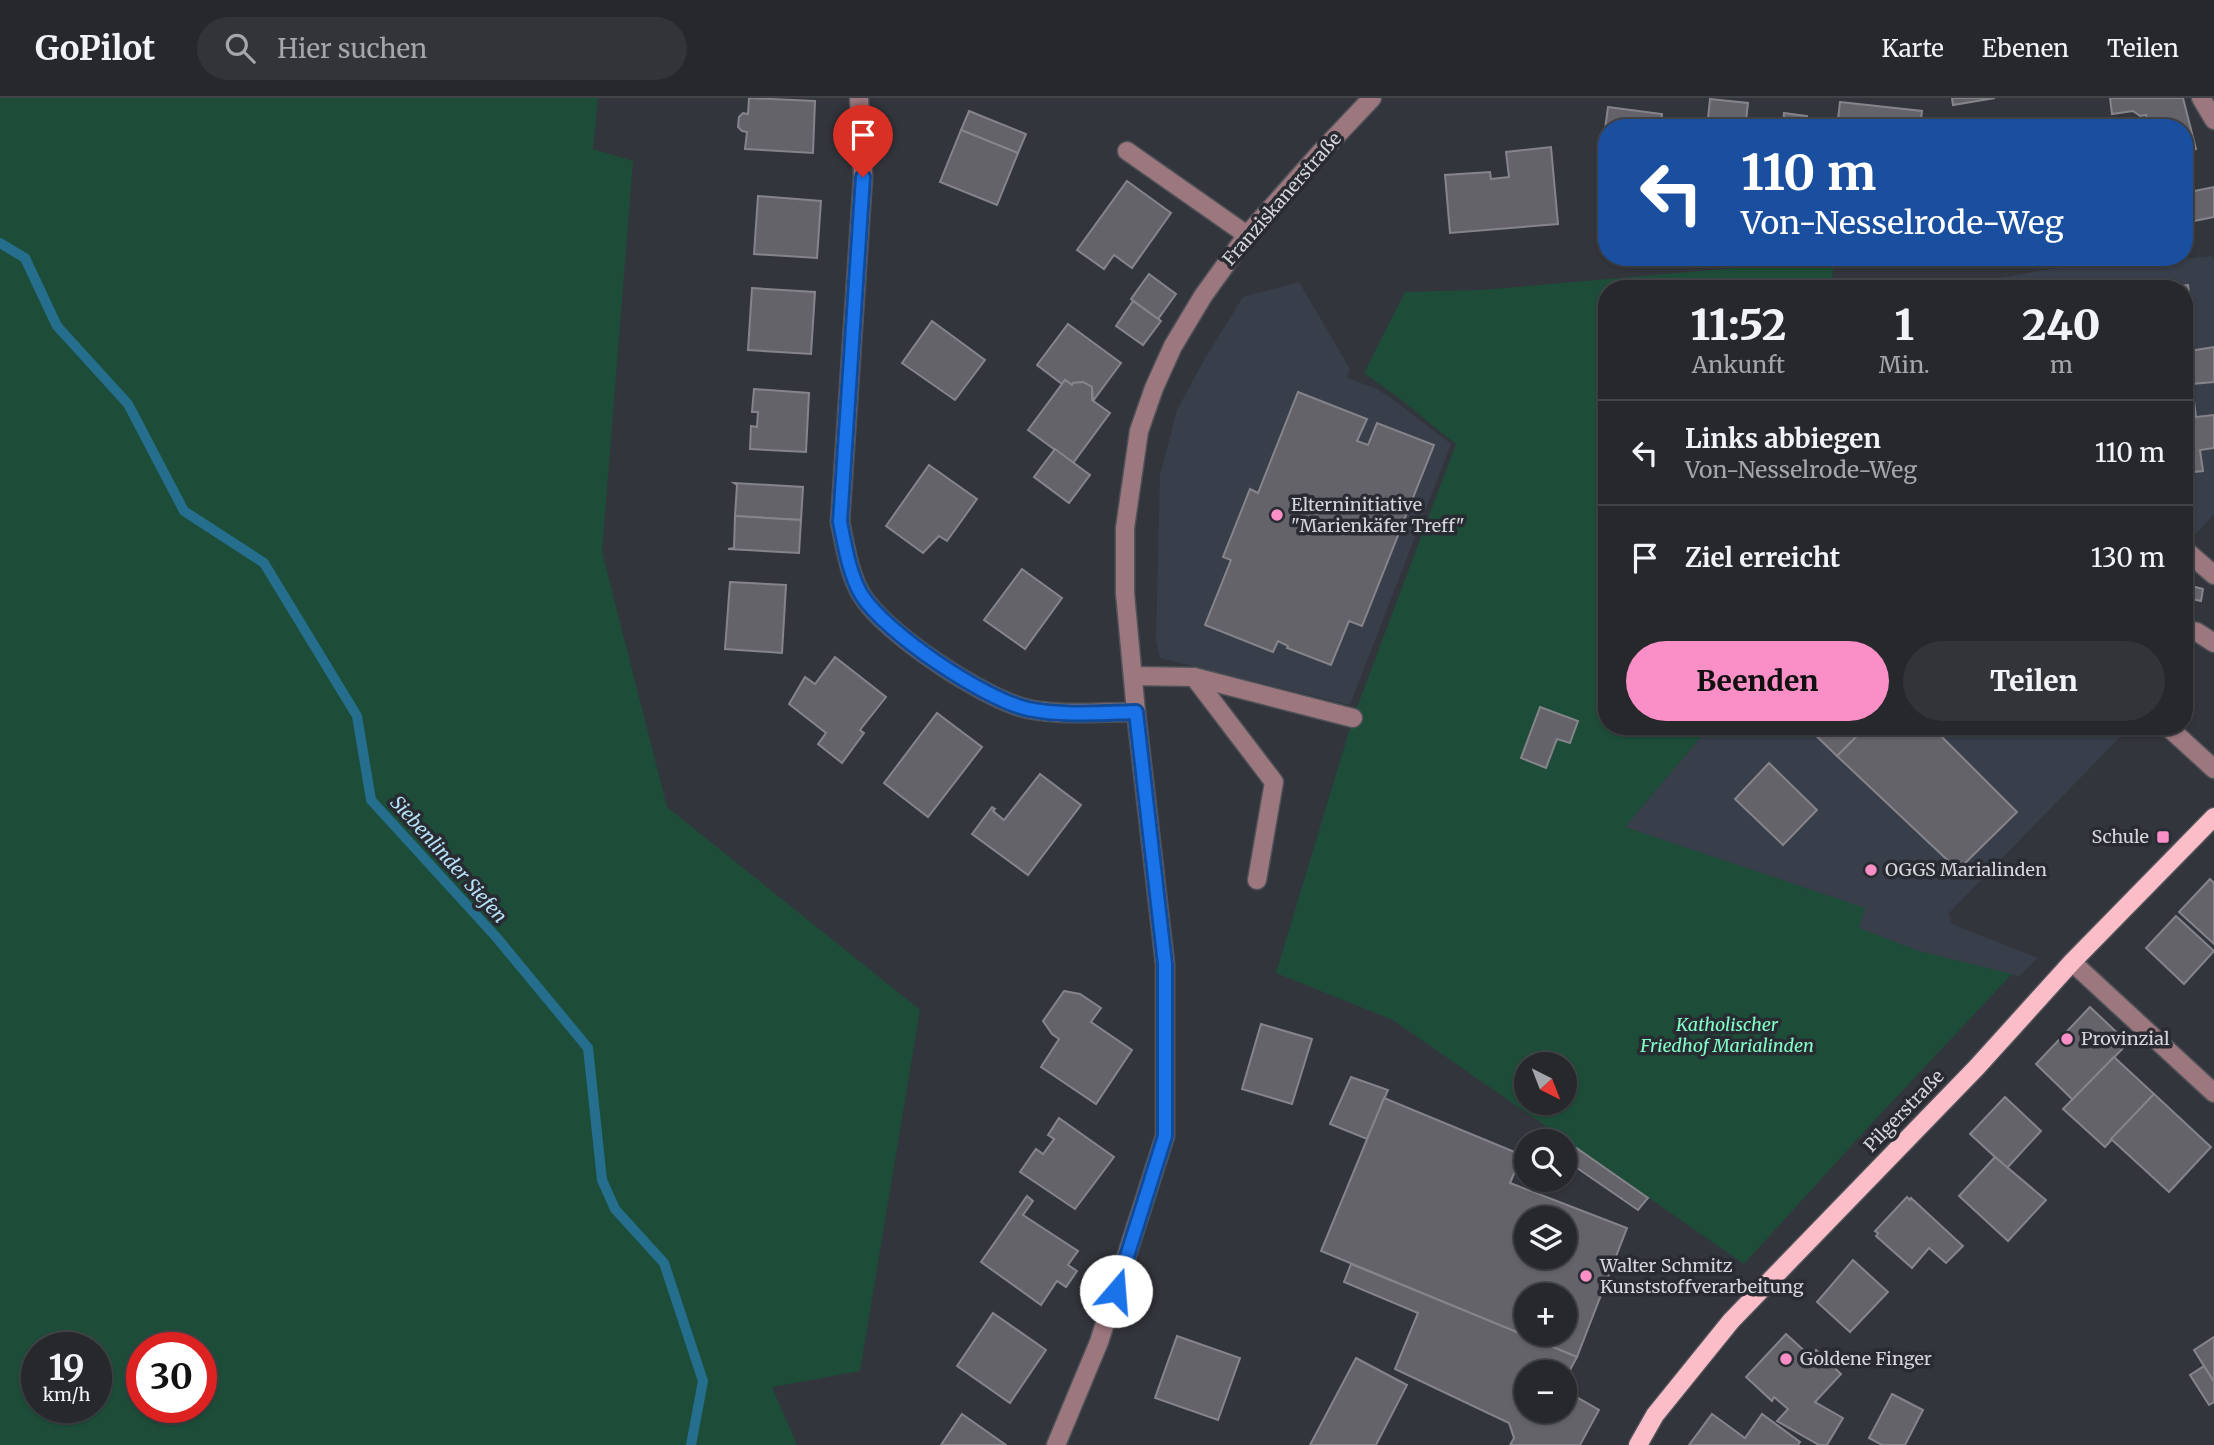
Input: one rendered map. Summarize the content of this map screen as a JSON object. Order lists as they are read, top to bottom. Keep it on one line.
{"streets":{"main road":["Pilgerstraße"],"street":["Franziskanerstraße"]},"water":["Siebenlinder Siefen"],"parks":["Katholischer Friedhof Marialinden"],"places":{"other":["Elterninitiative \"Marienkäfer Treff\"","OGGS Marialinden","Provinzial","Walter Schmitz Kunststoffverarbeitung","Goldene Finger"],"transit":["Schule"]},"north":"bottom right","page":{"header":"GoPilot","search":"Hier suchen","nav":["Karte","Ebenen","Teilen"],"turn":["110 m","Von-Nesselrode-Weg"],"eta":["11:52","Ankunft","1","Min.","240","m"],"list":[{"name":"Links abbiegen","note":"Von-Nesselrode-Weg","value":"110 m"},{"name":"Ziel erreicht","value":"130 m"}],"buttons":["Beenden","Teilen"],"map_buttons":["+","−"],"speed":"19 km/h","limit":"30"}}
